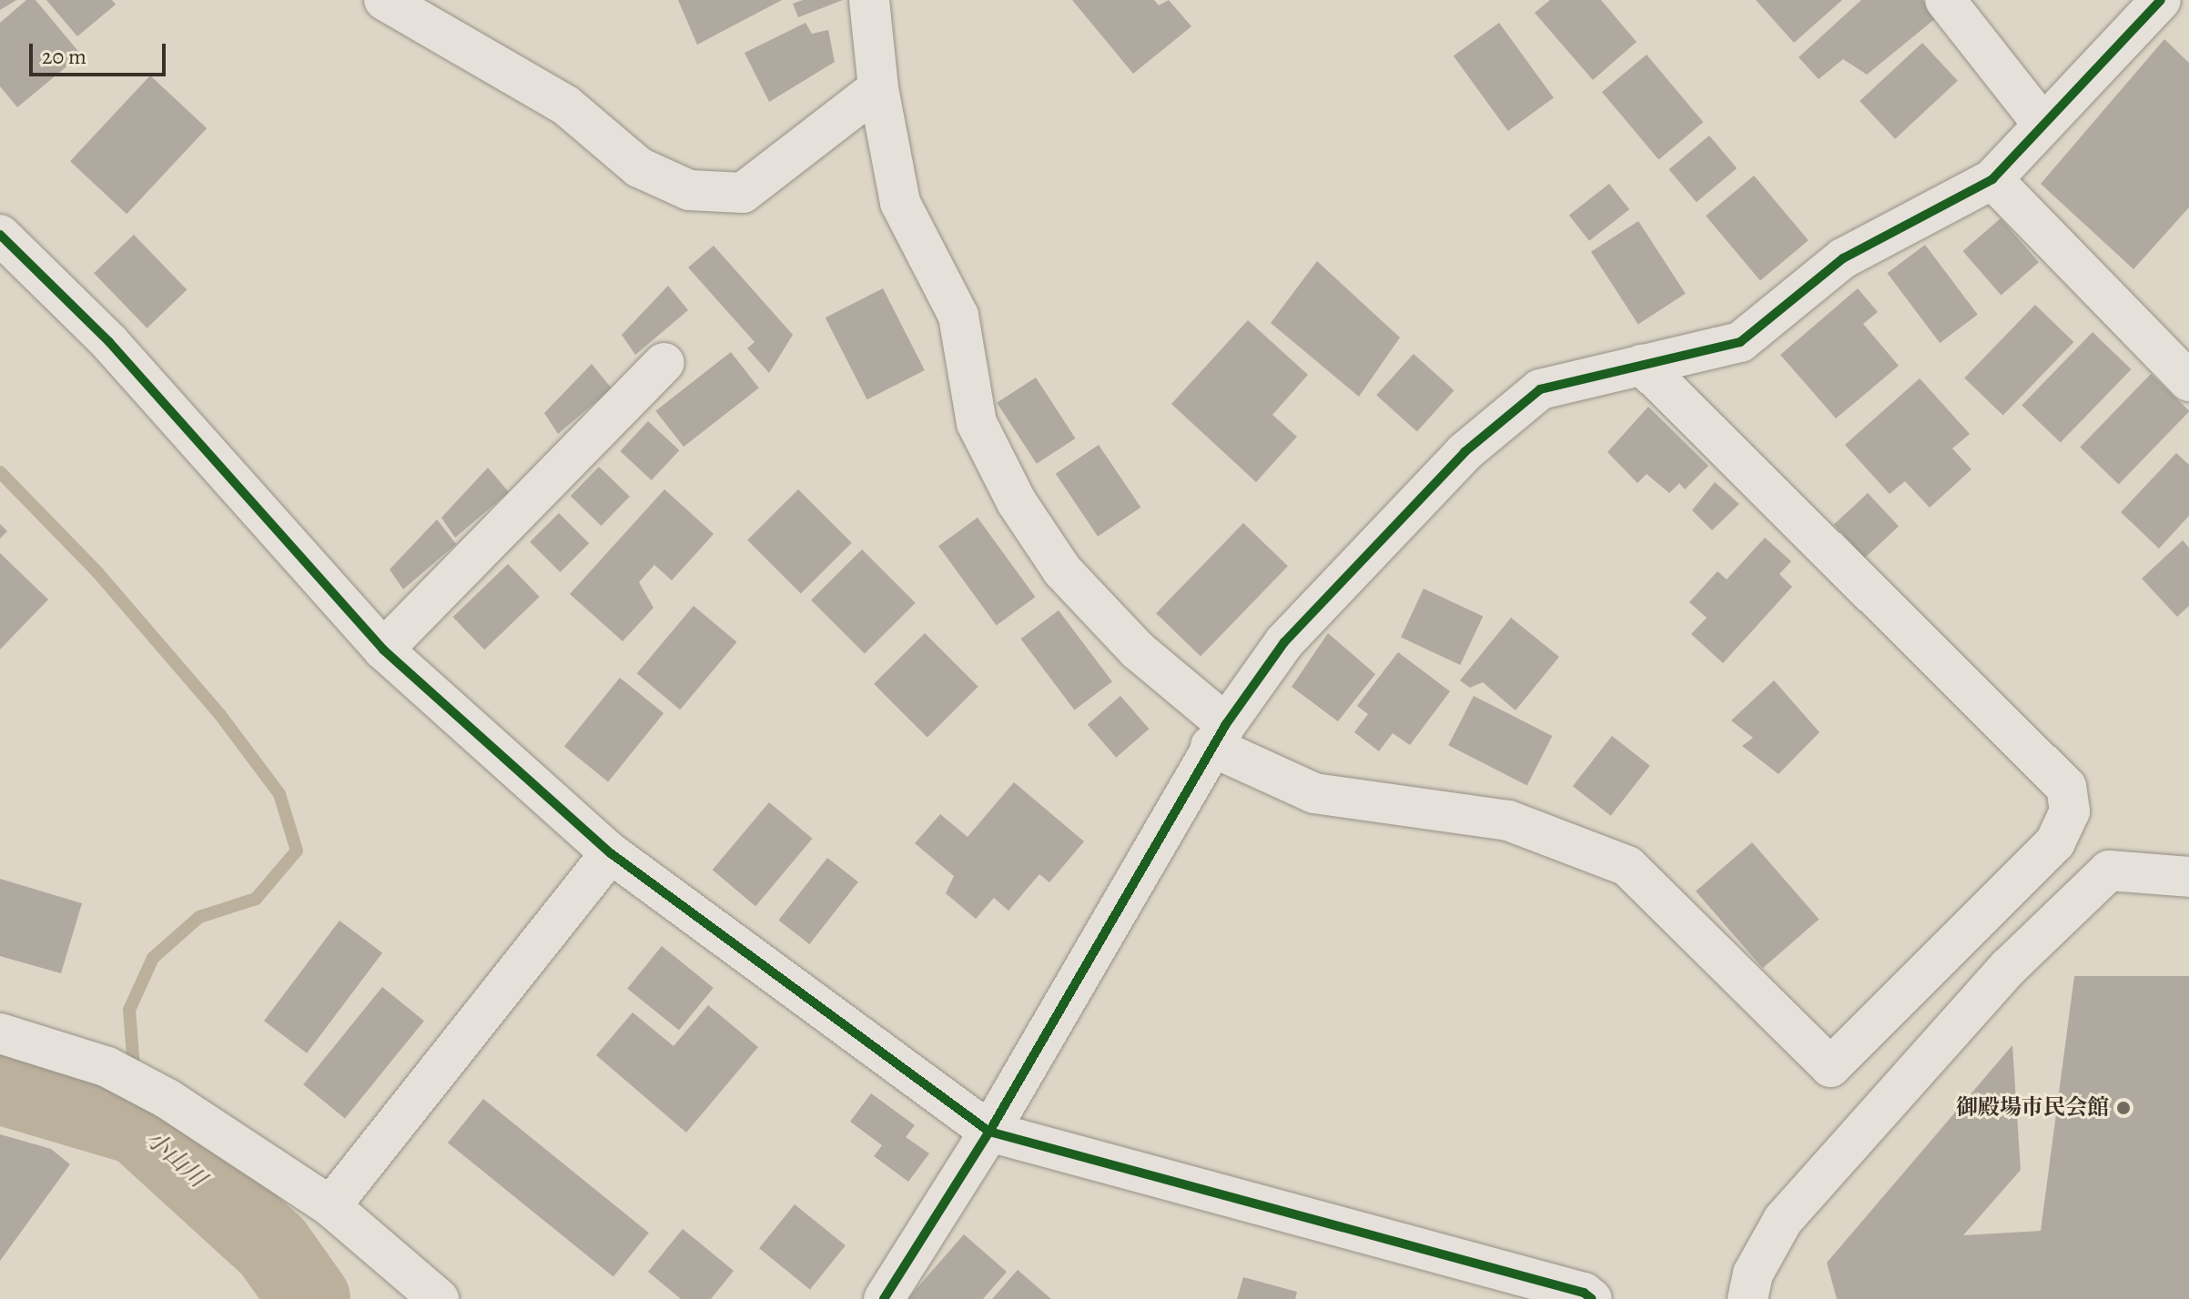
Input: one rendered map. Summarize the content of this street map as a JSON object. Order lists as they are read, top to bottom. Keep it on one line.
{"water":["小山川"],"places":["御殿場市民会館"],"scale_bar":"20 m"}
